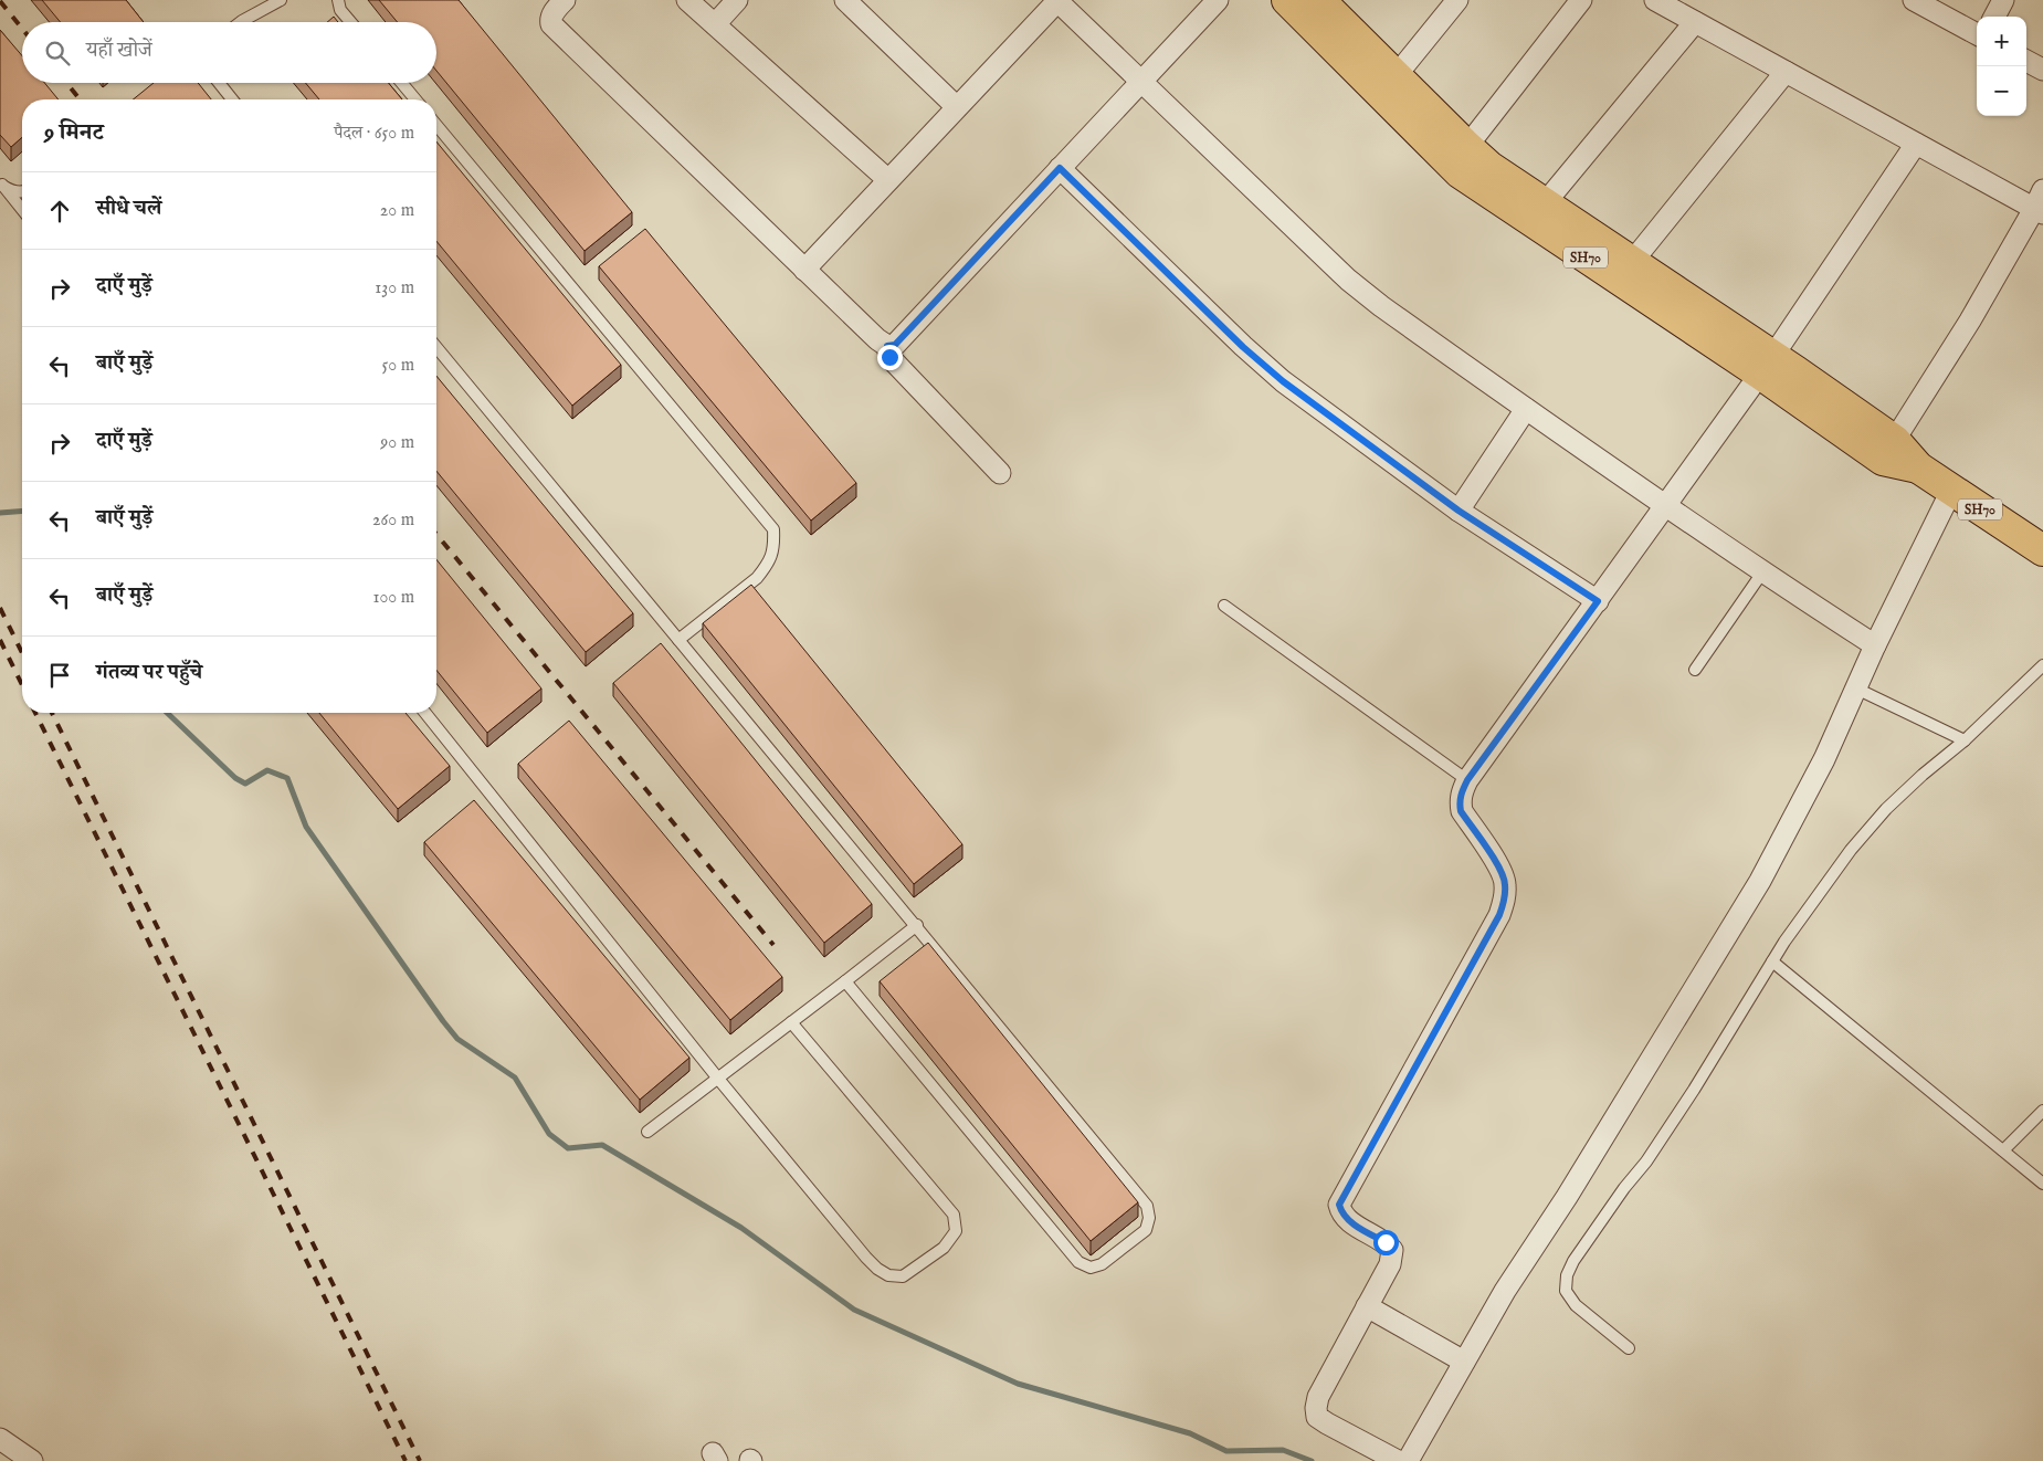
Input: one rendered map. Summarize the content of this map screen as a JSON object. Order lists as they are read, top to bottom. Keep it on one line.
{"streets":{"main road":["SH70"]},"page":{"map_buttons":["+","−"],"search":"यहाँ खोजें","heading":["9 मिनट","पैदल · 650 m"],"list":[["सीधे चलें","20 m"],["दाएँ मुड़ें","130 m"],["बाएँ मुड़ें","50 m"],["दाएँ मुड़ें","90 m"],["बाएँ मुड़ें","260 m"],["बाएँ मुड़ें","100 m"],"गंतव्य पर पहुँचे"]}}
